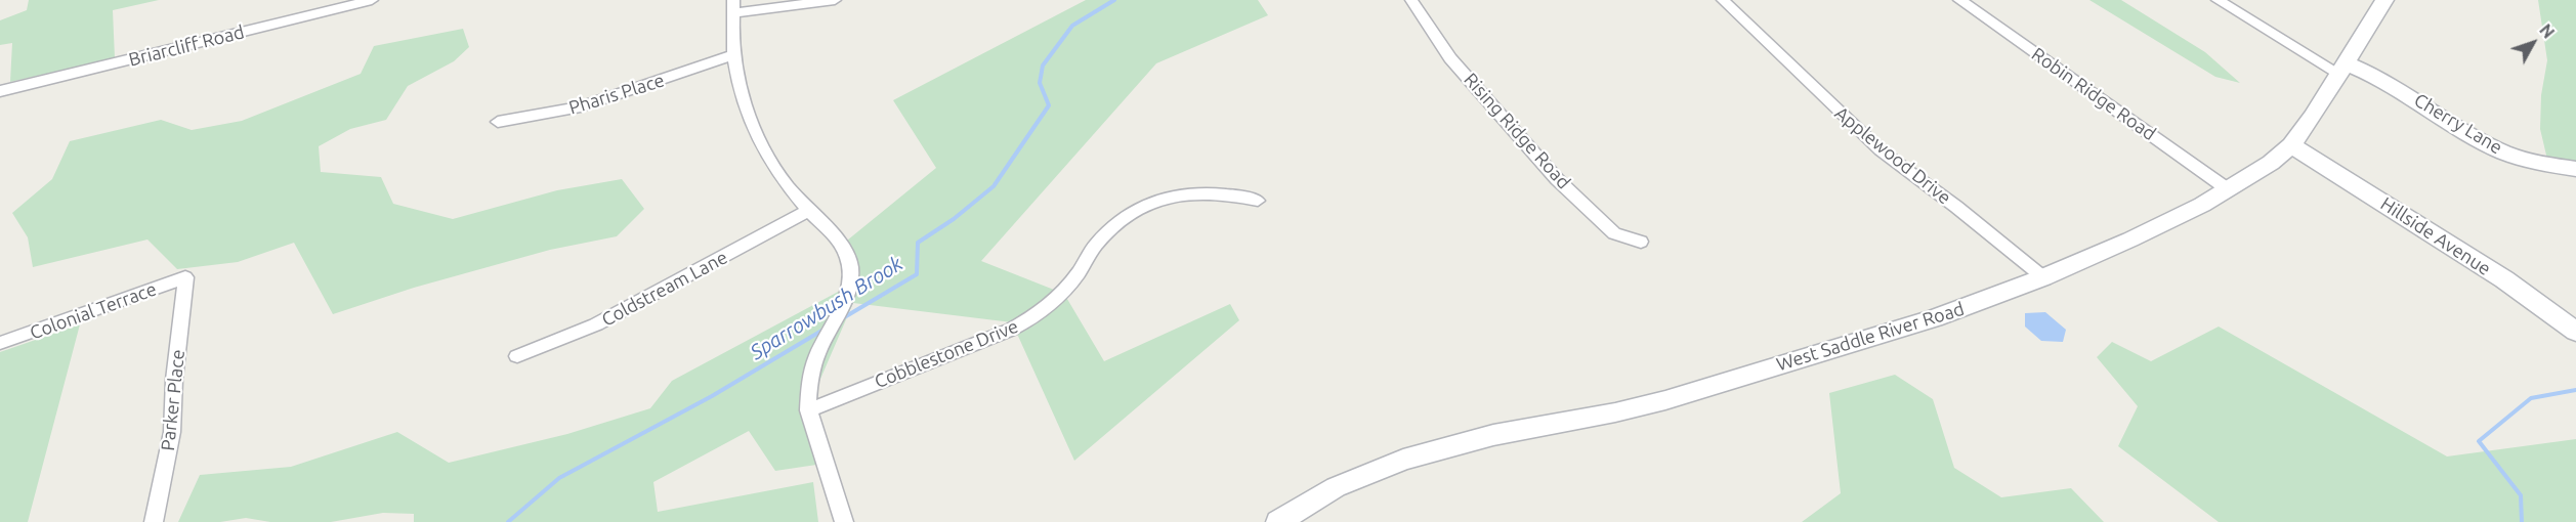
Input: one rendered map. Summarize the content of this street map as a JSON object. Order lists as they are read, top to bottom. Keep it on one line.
{"streets":{"street":["Briarcliff Road","Pharis Place","Robin Ridge Road","Cherry Lane","Rising Ridge Road","Applewood Drive","Hillside Avenue","Coldstream Lane","Colonial Terrace","West Saddle River Road","Cobblestone Drive","Parker Place"]},"crossings":[["Robin Ridge Road","West Saddle River Road"],["Cherry Lane","West Saddle River Road"],["Applewood Drive","West Saddle River Road"],["Hillside Avenue","West Saddle River Road"],["Colonial Terrace","Parker Place"]],"water":["Sparrowbush Brook"],"north":"top right"}
